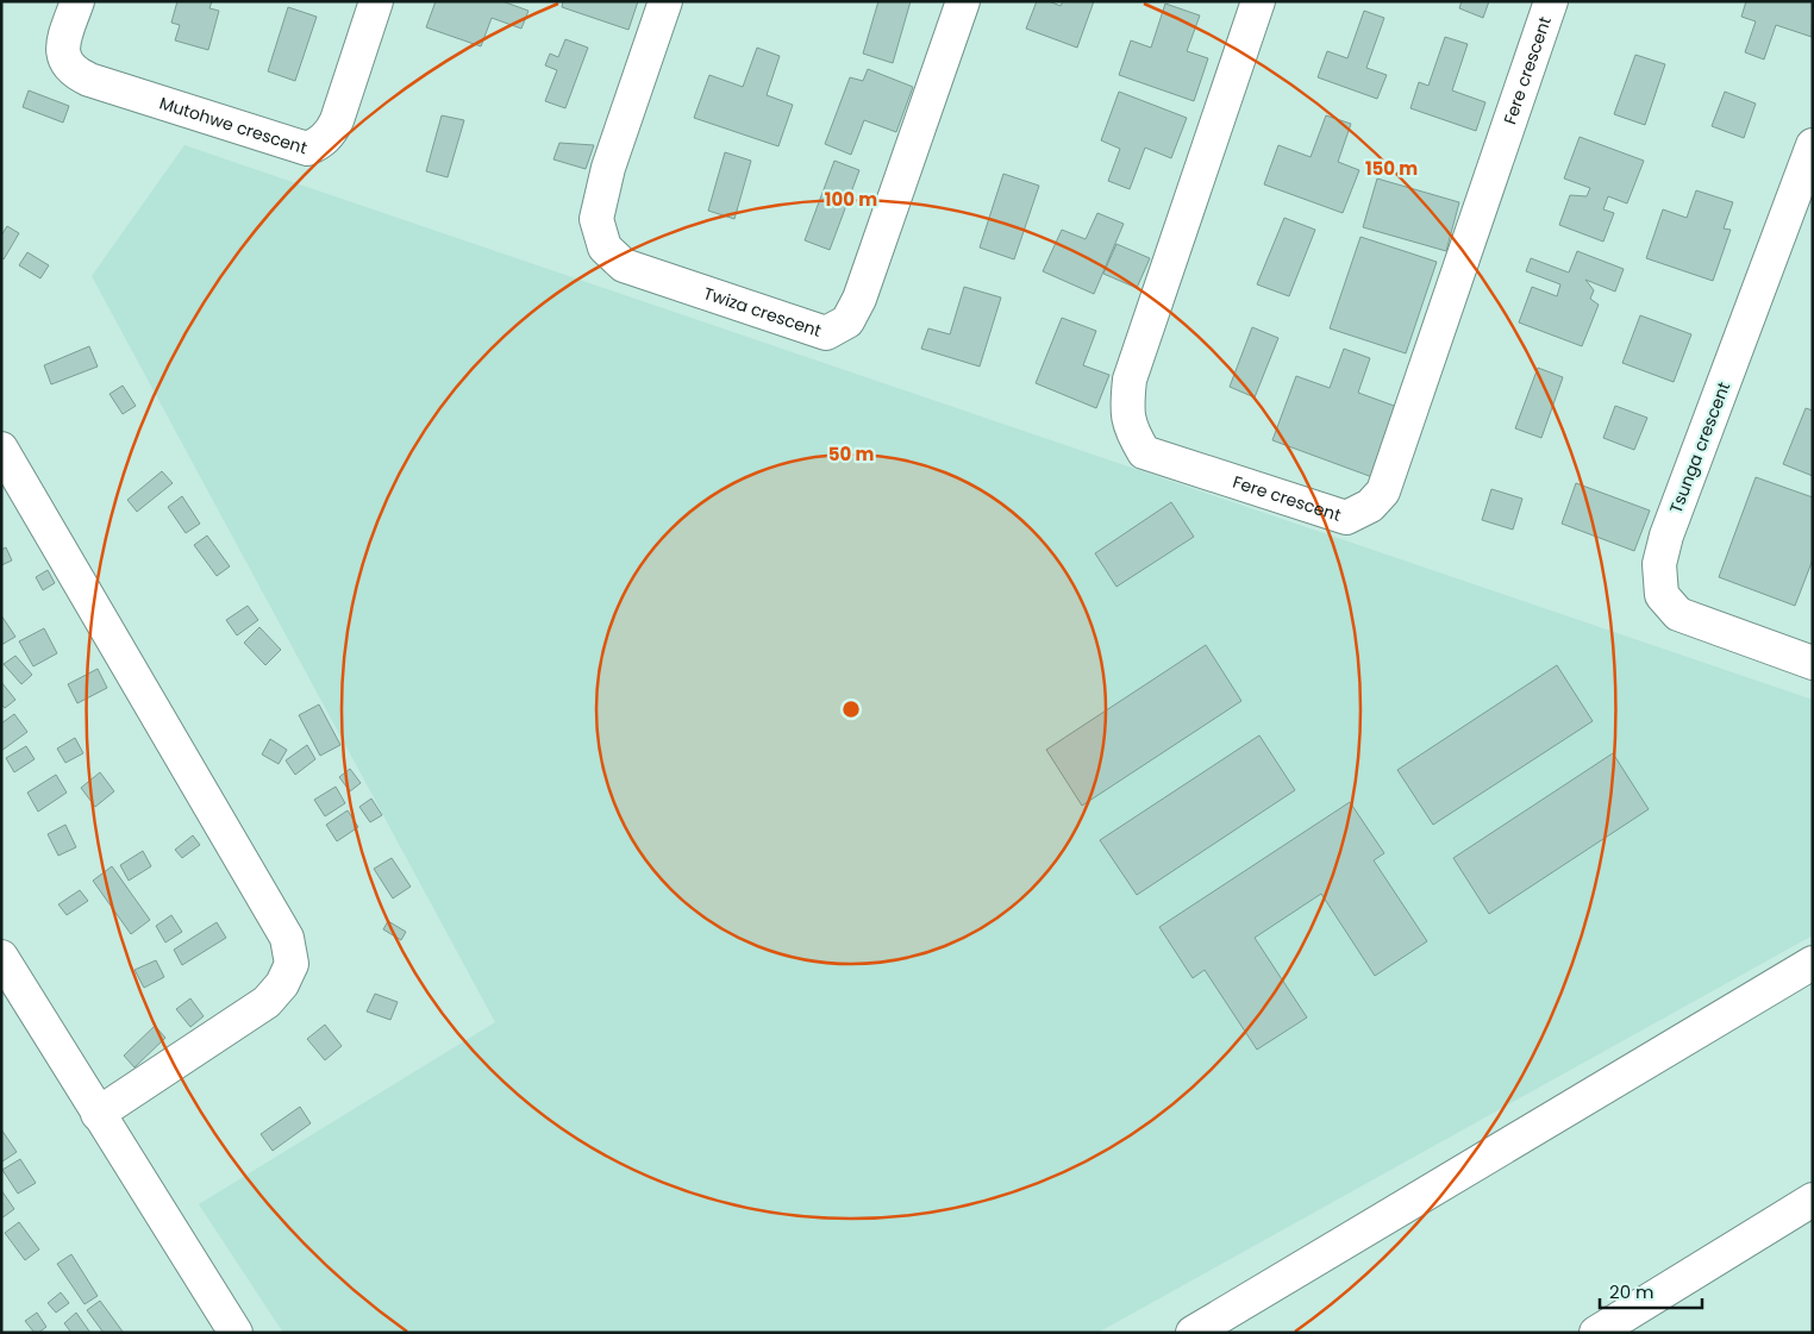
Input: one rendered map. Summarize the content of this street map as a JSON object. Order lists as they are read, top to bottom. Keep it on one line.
{"streets":{"street":["Fere crescent","Mutohwe crescent","Twiza crescent","Tsunga crescent"]},"scale_bar":"20 m","rings":["150 m","100 m","50 m"]}
